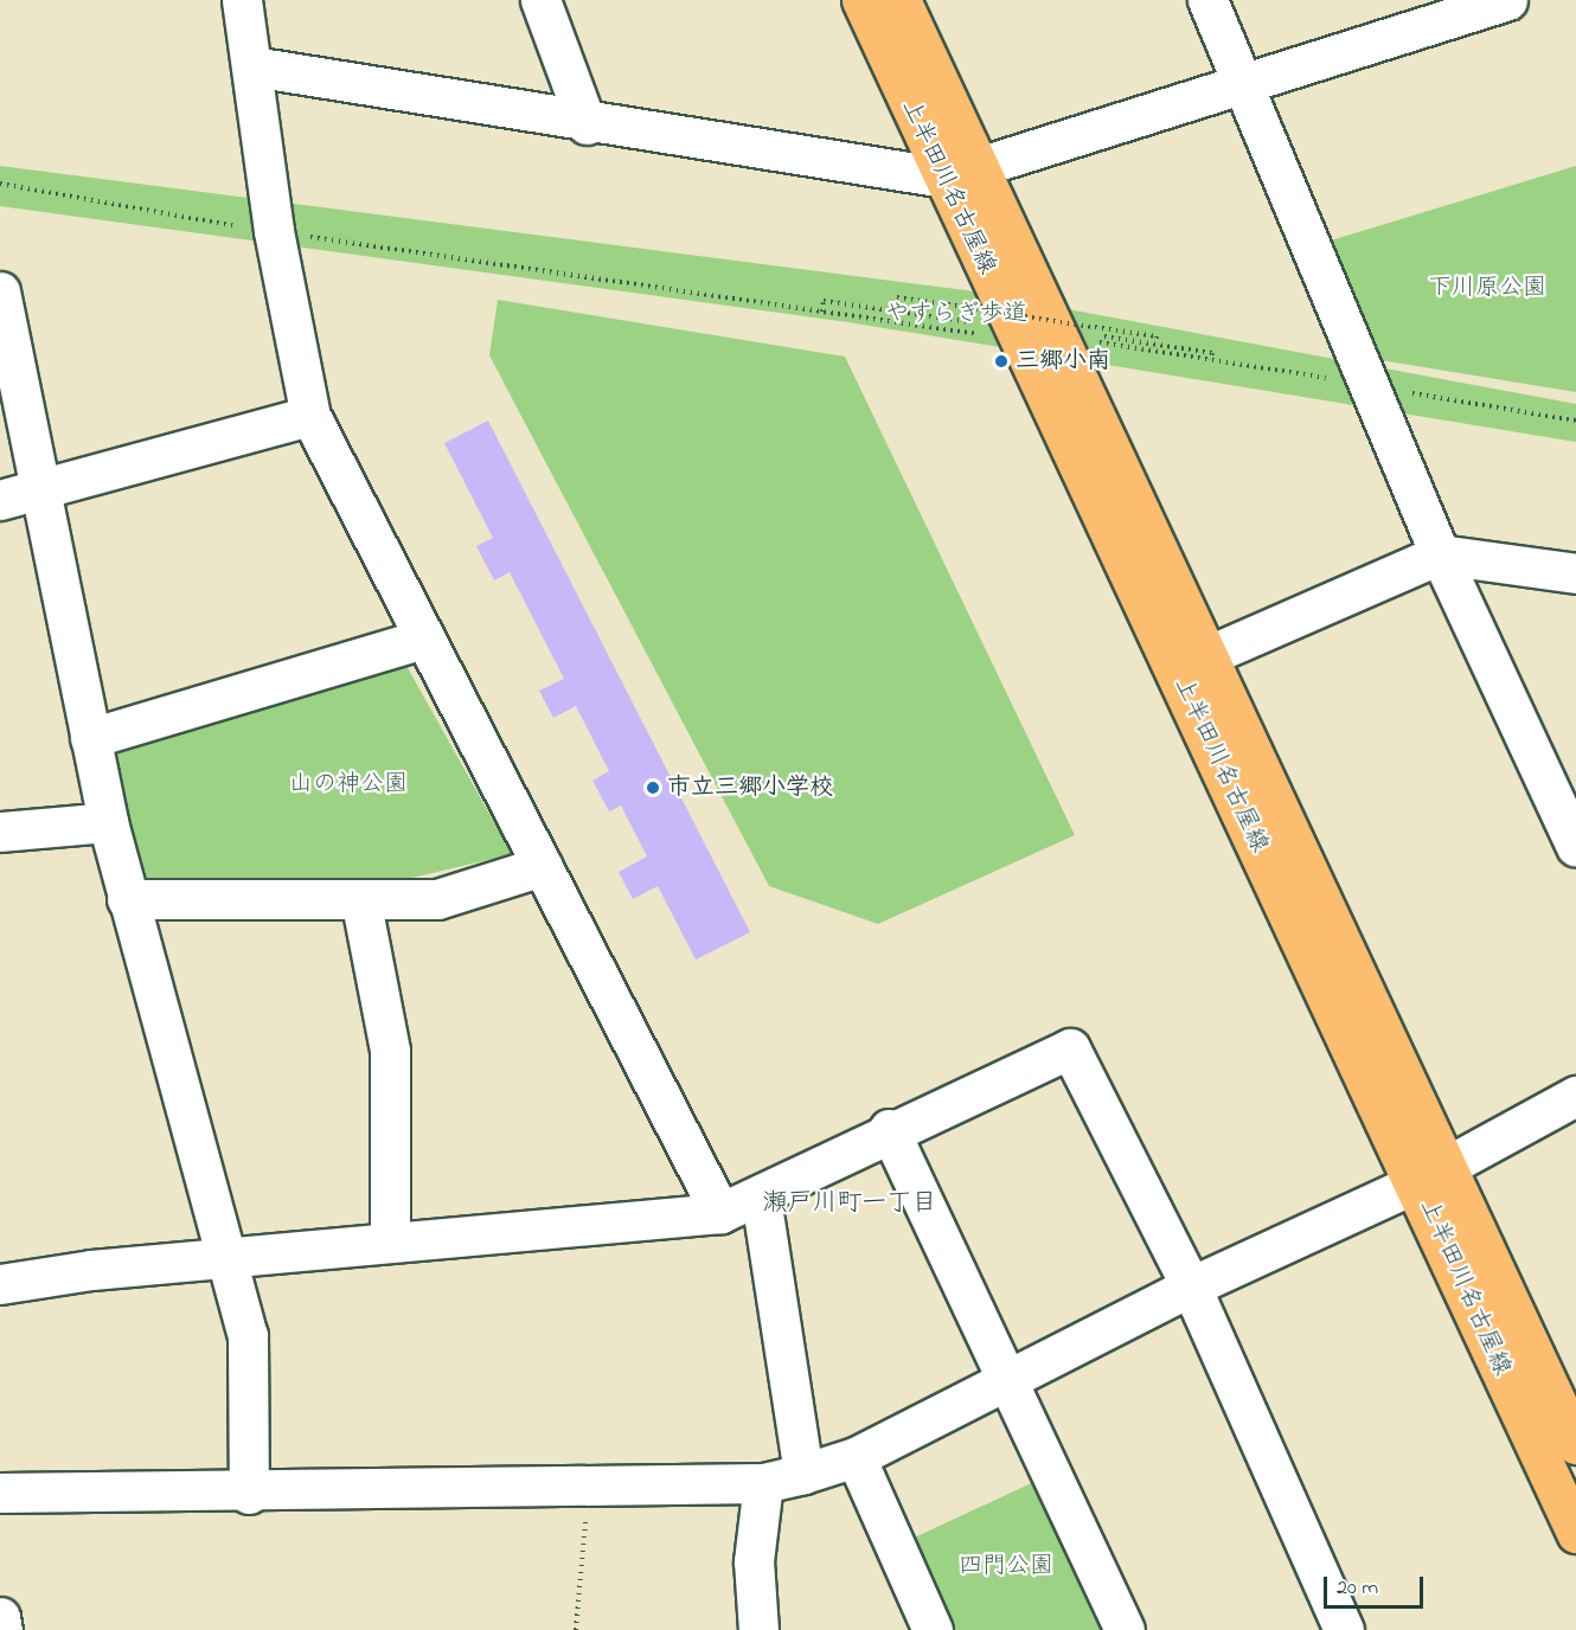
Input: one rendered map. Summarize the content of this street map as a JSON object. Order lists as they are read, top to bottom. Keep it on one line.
{"streets":{"main road":["上半田川名古屋線"]},"districts":["瀬戸川町一丁目"],"parks":["下川原公園","やすらぎ歩道","山の神公園","四門公園"],"places":["三郷小南","市立三郷小学校"],"scale_bar":"20 m"}
